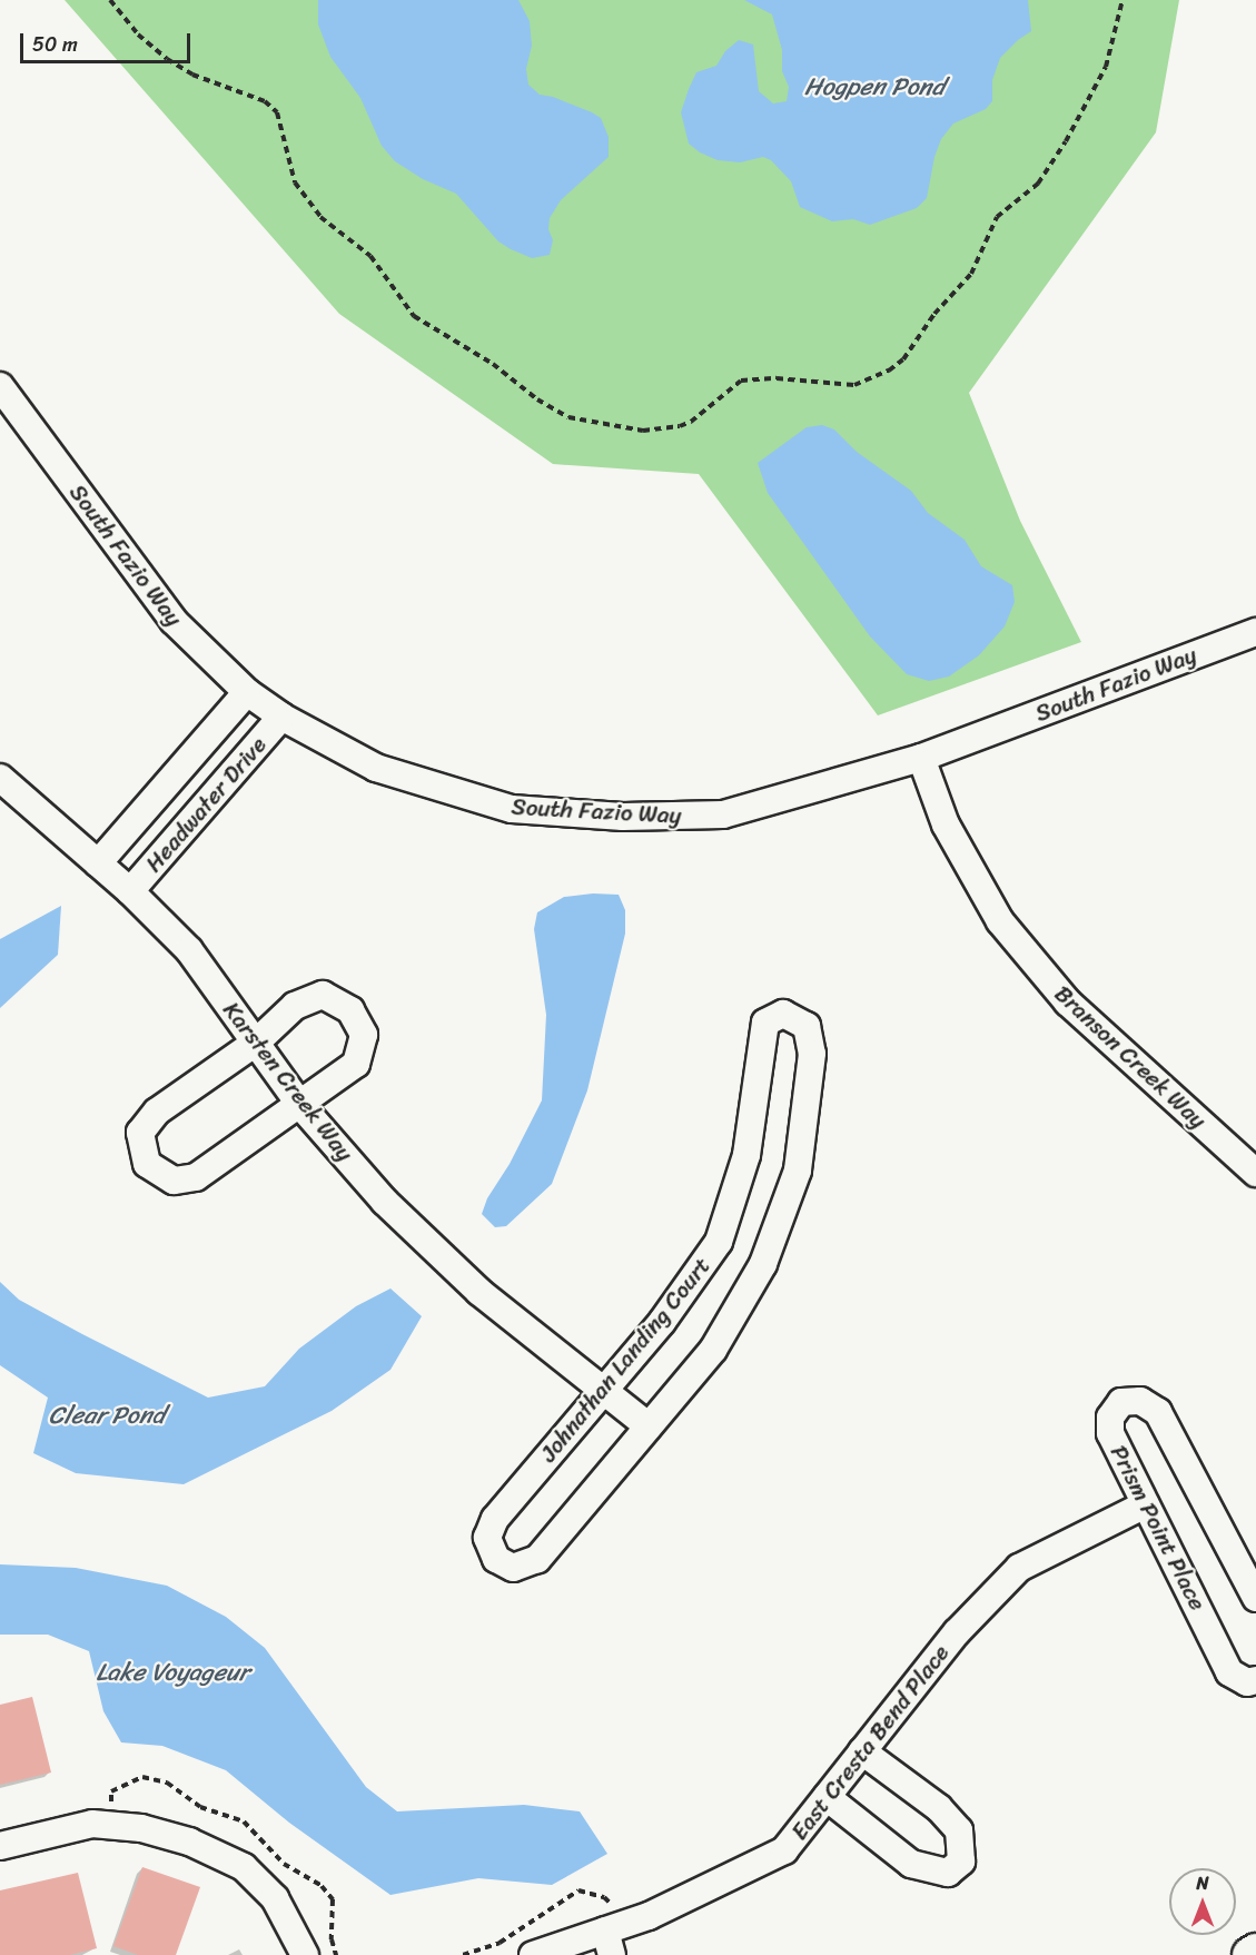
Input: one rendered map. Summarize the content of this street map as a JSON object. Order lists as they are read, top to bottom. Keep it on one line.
{"streets":{"street":["South Fazio Way","Headwater Drive","Branson Creek Way","Karsten Creek Way","Johnathan Landing Court","Prism Point Place","East Cresta Bend Place"]},"crossings":[["South Fazio Way","Headwater Drive"],["South Fazio Way","Branson Creek Way"],["Headwater Drive","Karsten Creek Way"],["Karsten Creek Way","Johnathan Landing Court"],["Prism Point Place","East Cresta Bend Place"]],"water":["Hogpen Pond","Clear Pond","Lake Voyageur"],"scale_bar":"50 m","north":"top"}
